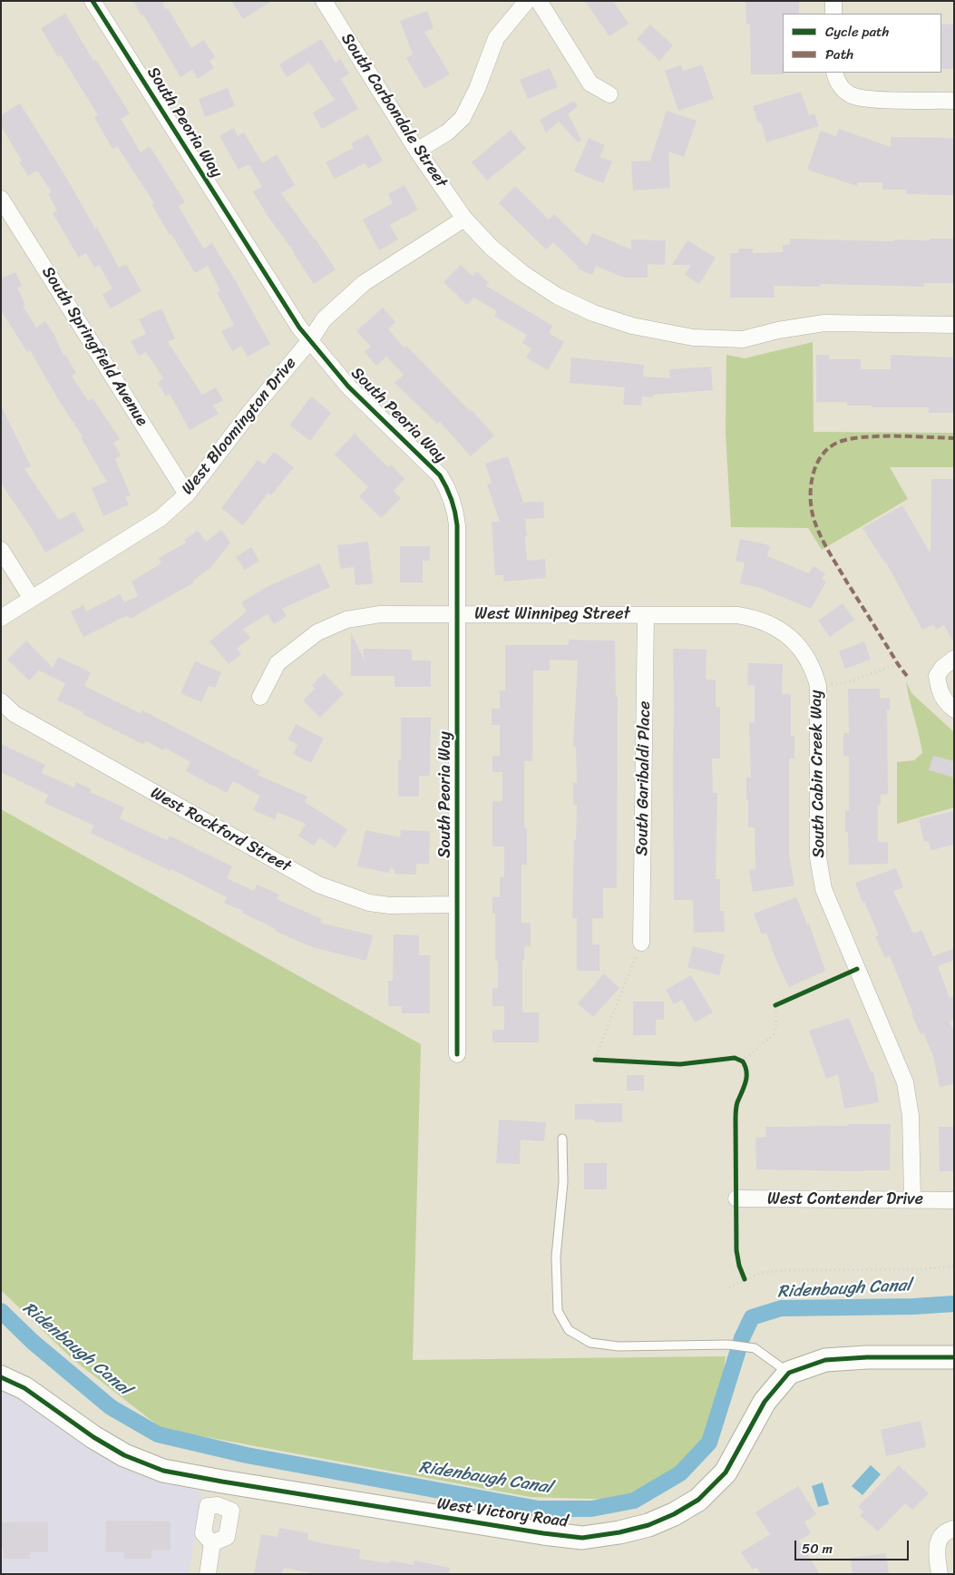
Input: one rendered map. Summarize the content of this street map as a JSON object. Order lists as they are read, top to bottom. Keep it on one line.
{"streets":{"main road":["West Victory Road"],"street":["South Carbondale Street","South Peoria Way","South Springfield Avenue","West Bloomington Drive","West Winnipeg Street","South Cabin Creek Way","South Garibaldi Place","West Rockford Street","West Contender Drive"]},"crossings":[["South Carbondale Street","West Bloomington Drive"],["South Peoria Way","West Bloomington Drive"],["South Peoria Way","West Winnipeg Street"],["South Peoria Way","West Rockford Street"],["South Springfield Avenue","West Bloomington Drive"],["West Winnipeg Street","South Cabin Creek Way"],["West Winnipeg Street","South Garibaldi Place"],["South Cabin Creek Way","West Contender Drive"]],"water":["Ridenbaugh Canal"],"legend":["Cycle path","Path"],"scale_bar":"50 m"}
